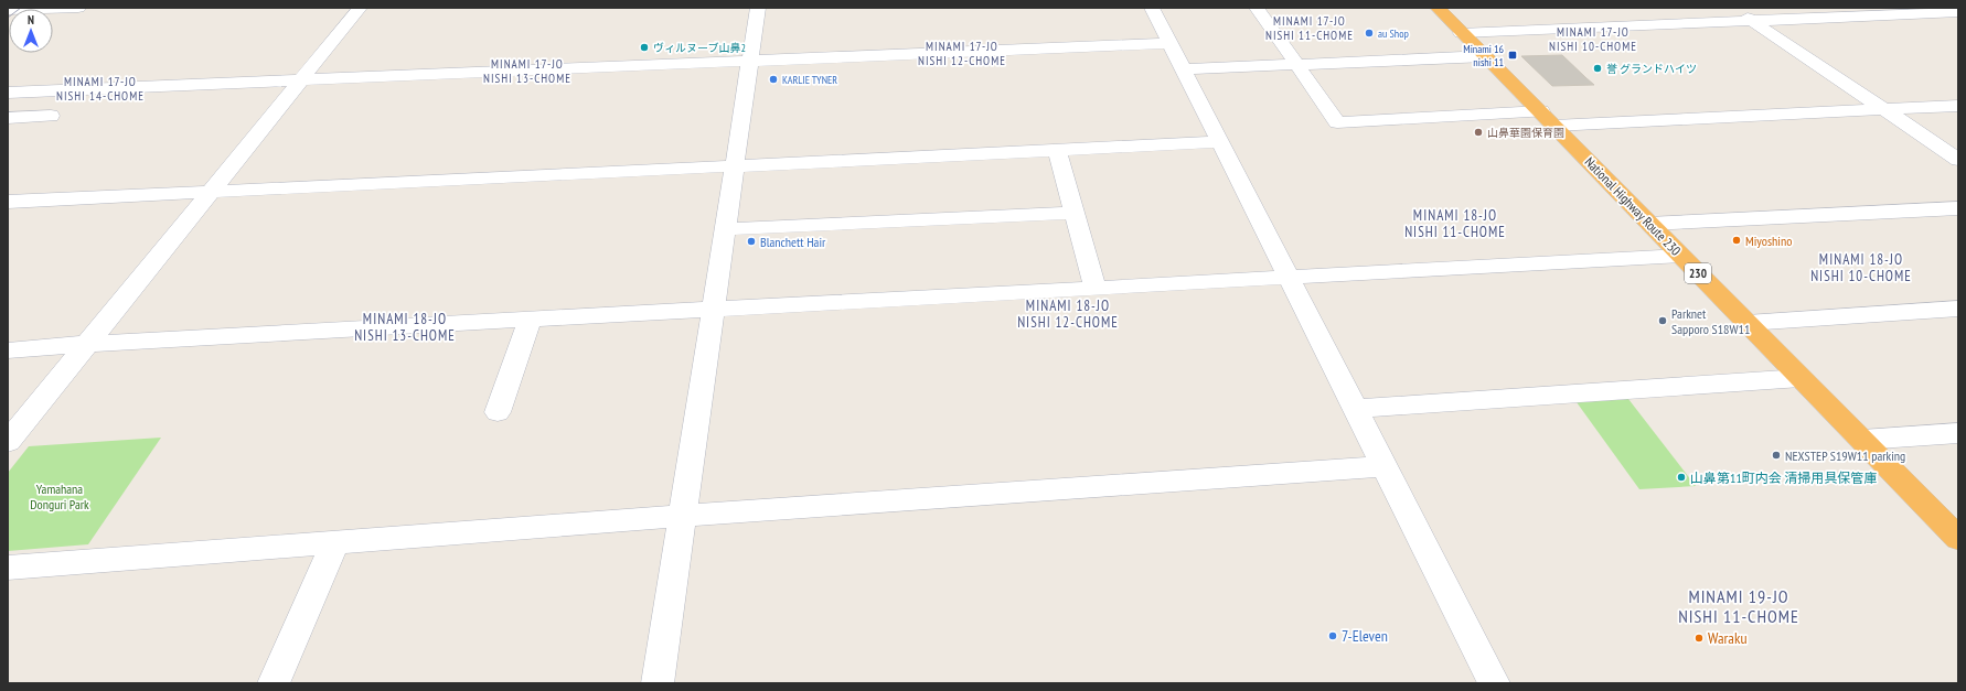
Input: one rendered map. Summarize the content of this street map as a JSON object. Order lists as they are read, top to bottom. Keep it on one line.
{"streets":{"highway":["National Highway Route 230","230"]},"districts":["MINAMI 17-JO NISHI 11-CHOME","MINAMI 17-JO NISHI 10-CHOME","MINAMI 17-JO NISHI 12-CHOME","MINAMI 17-JO NISHI 13-CHOME","MINAMI 17-JO NISHI 14-CHOME","MINAMI 18-JO NISHI 11-CHOME","MINAMI 18-JO NISHI 10-CHOME","MINAMI 18-JO NISHI 12-CHOME","MINAMI 18-JO NISHI 13-CHOME","MINAMI 19-JO NISHI 11-CHOME"],"parks":["Yamahana Donguri Park"],"places":{"other":["au Shop","ヴィルヌーブ山鼻2","誉 グランドハイツ","KARLIE TYNER","山鼻華園保育園","Miyoshino","Blanchett Hair","Parknet Sapporo S18W11","NEXSTEP S19W11 parking","山鼻第11町内会 清掃用具保管庫","7-Eleven","Waraku"],"transit":["Minami 16 nishi 11"]},"north":"top"}
